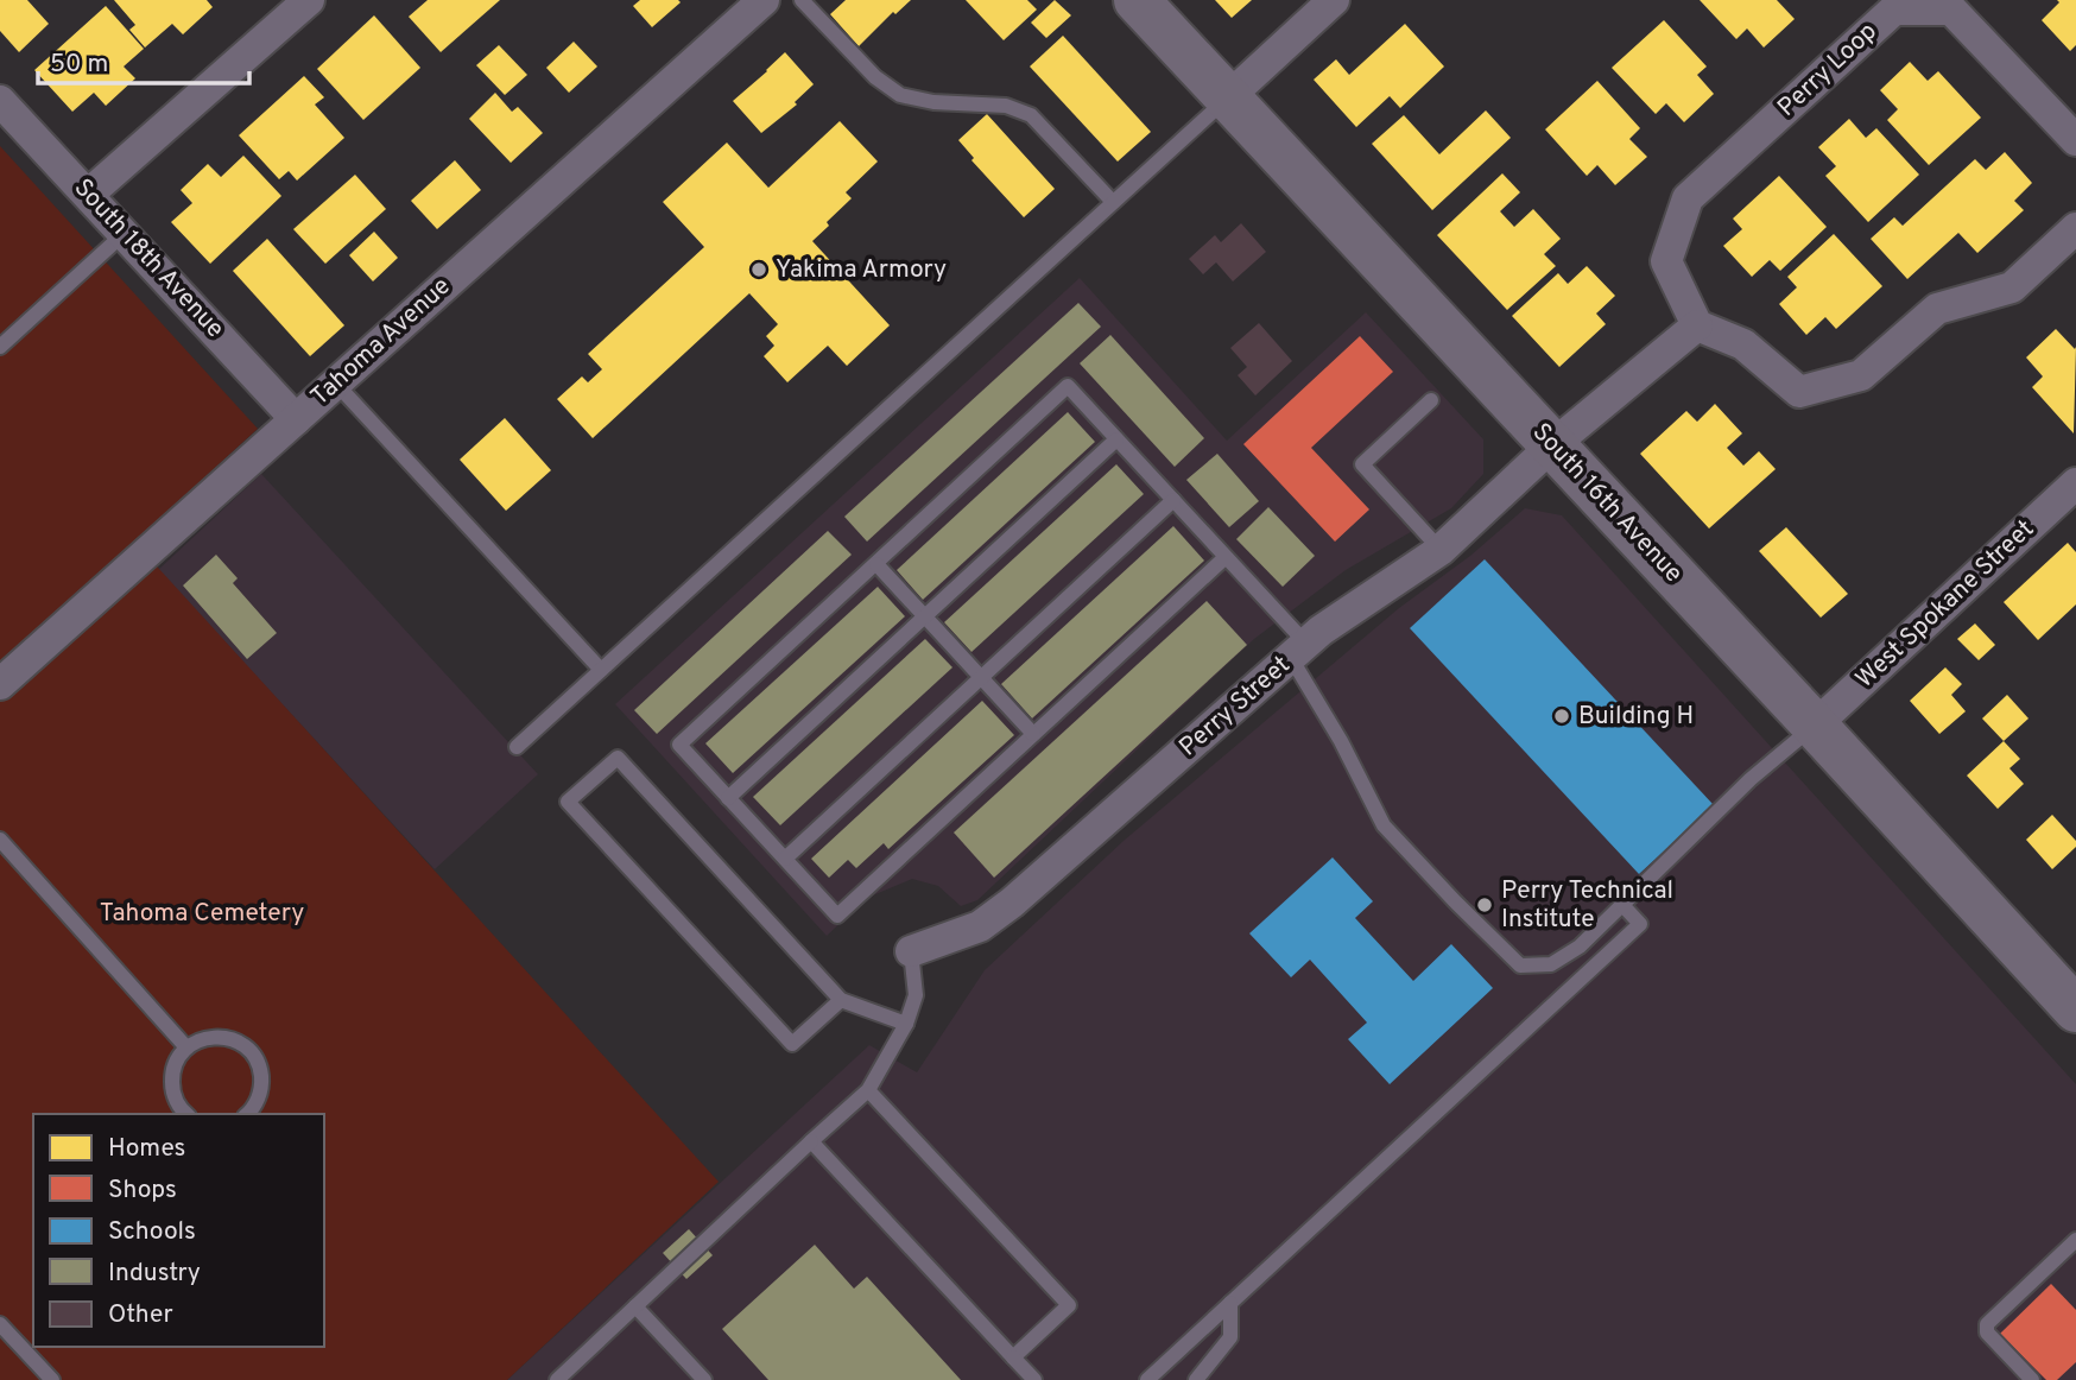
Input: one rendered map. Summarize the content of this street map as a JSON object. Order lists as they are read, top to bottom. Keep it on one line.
{"streets":{"main road":["South 16th Avenue"],"street":["Perry Loop","South 18th Avenue","Tahoma Avenue","West Spokane Street","Perry Street"]},"crossings":[["South 18th Avenue","Tahoma Avenue"],["South 16th Avenue","West Spokane Street"],["South 16th Avenue","Perry Street"]],"parks":["Tahoma Cemetery"],"places":["Yakima Armory","Building H","Perry Technical Institute"],"legend":["Homes","Shops","Schools","Industry","Other"],"scale_bar":"50 m"}
